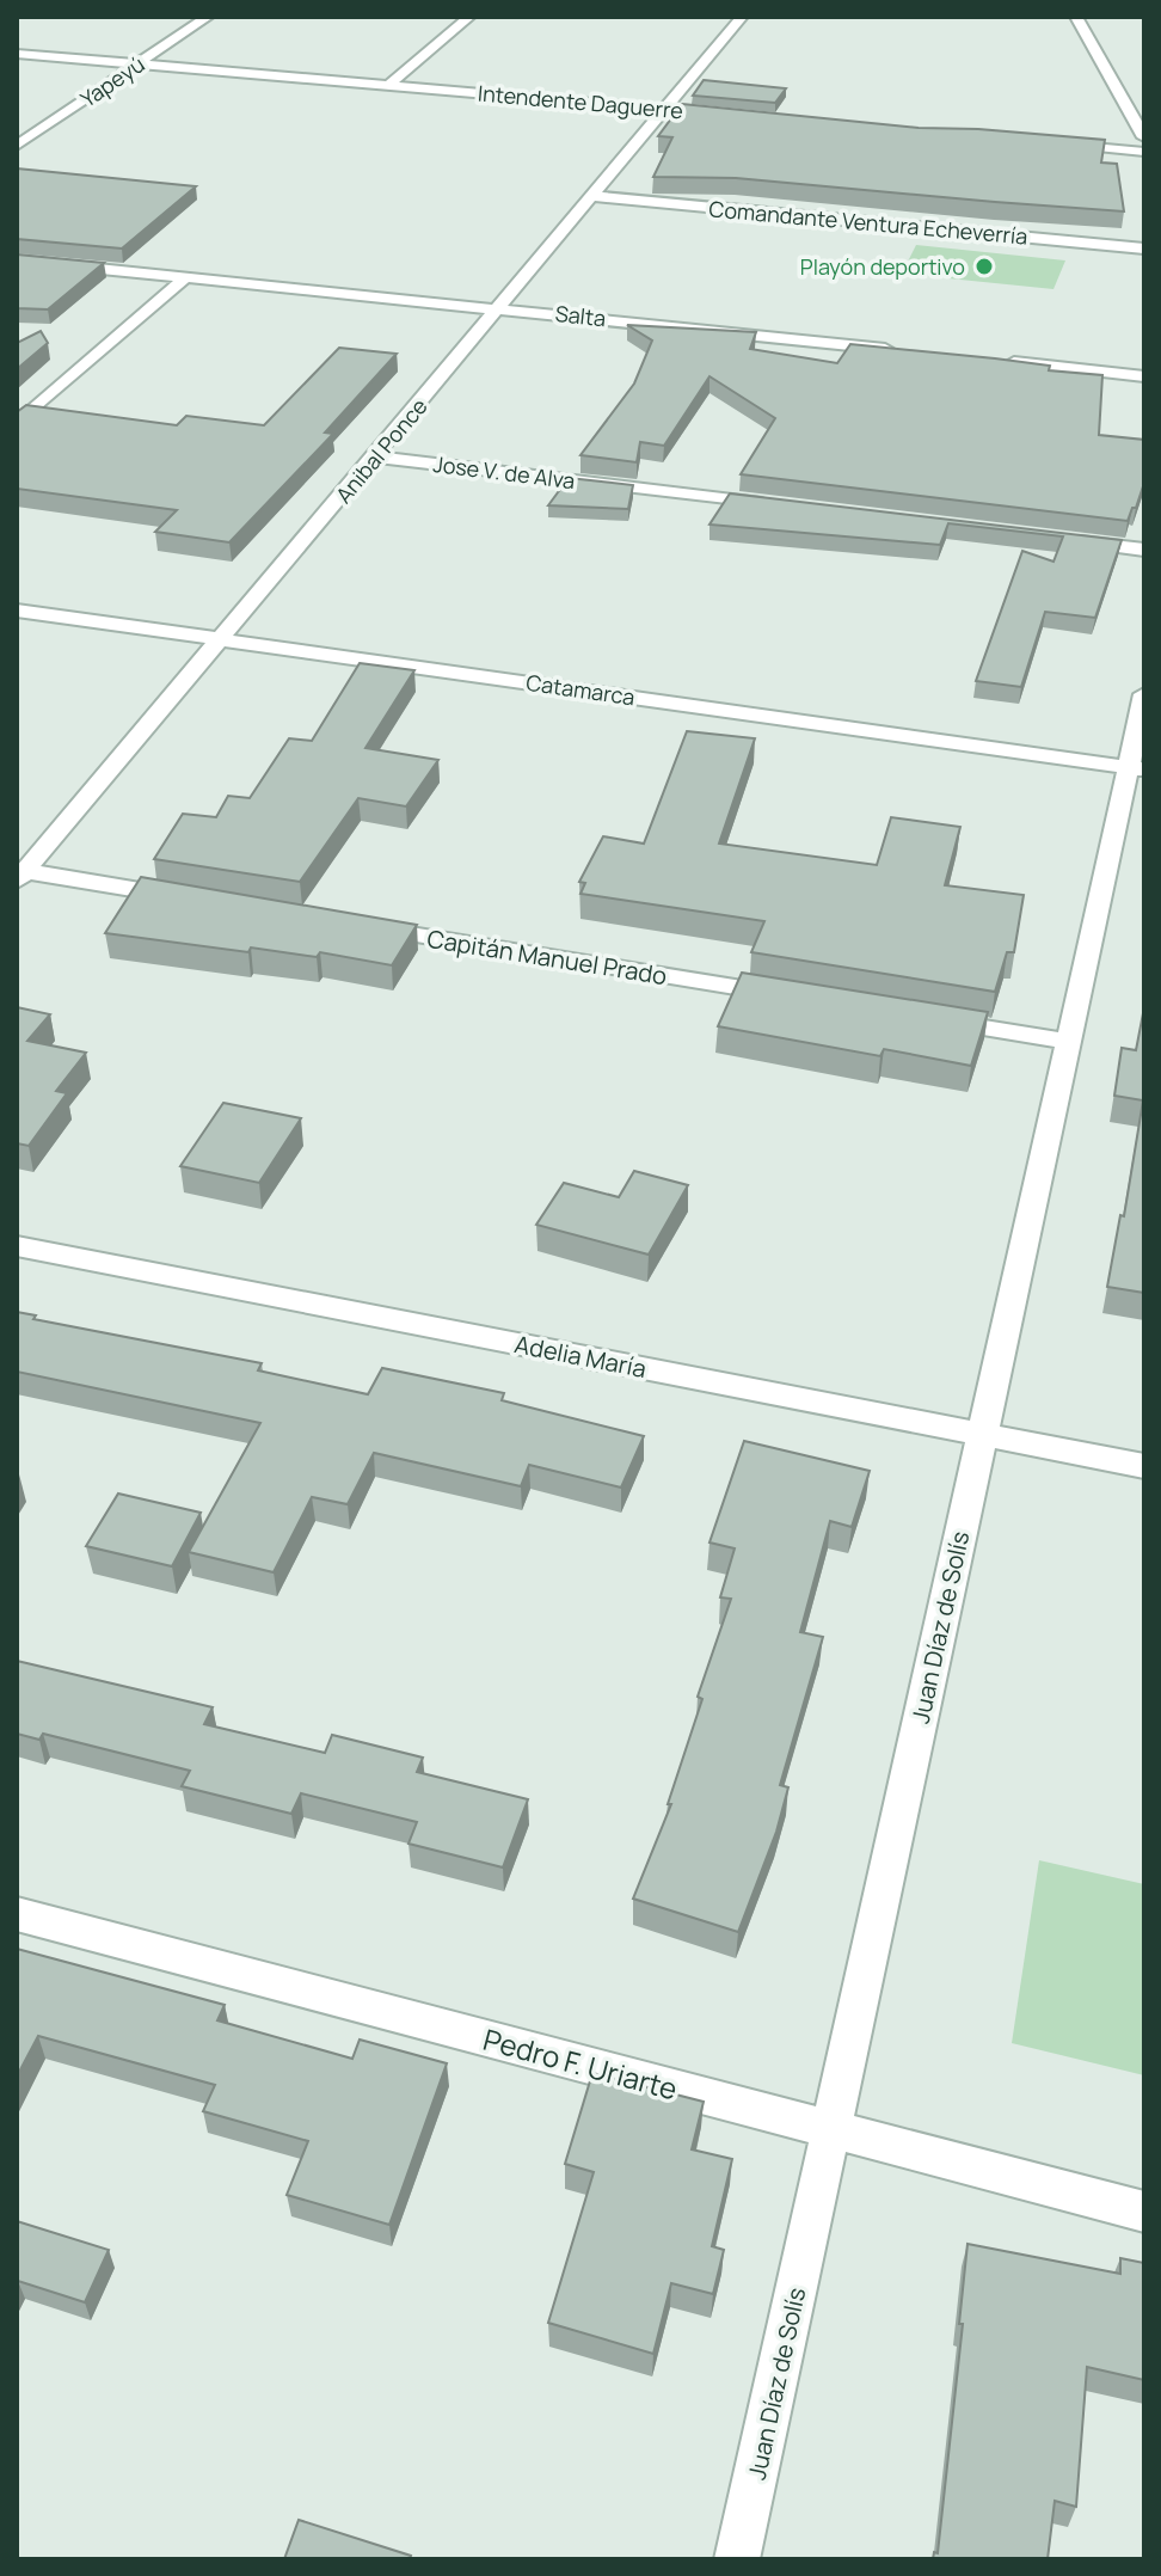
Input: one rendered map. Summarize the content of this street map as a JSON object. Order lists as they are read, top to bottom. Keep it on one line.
{"streets":{"street":["Yapeyú","Intendente Daguerre","Comandante Ventura Echeverría","Salta","Anibal Ponce","Jose V. de Alva","Catamarca","Capitán Manuel Prado","Adelia María","Juan Díaz de Solís","Pedro F. Uriarte"]},"crossings":[["Yapeyú","Intendente Daguerre"],["Intendente Daguerre","Anibal Ponce"],["Comandante Ventura Echeverría","Anibal Ponce"],["Salta","Anibal Ponce"],["Anibal Ponce","Jose V. de Alva"],["Anibal Ponce","Catamarca"],["Catamarca","Juan Díaz de Solís"],["Adelia María","Juan Díaz de Solís"],["Juan Díaz de Solís","Pedro F. Uriarte"]],"places":["Playón deportivo"]}
